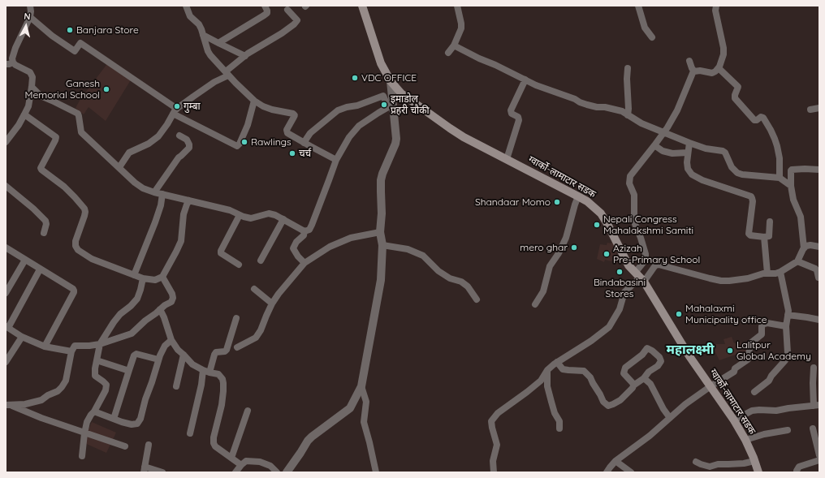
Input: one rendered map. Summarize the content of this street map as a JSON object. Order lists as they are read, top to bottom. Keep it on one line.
{"streets":{"main road":["ग्वार्को-लामाटार सडक"]},"districts":["महालक्ष्मी"],"places":["Banjara Store","VDC OFFICE","Ganesh Memorial School","इमाडोल प्रहरी चौकी","गुम्बा","Rawlings","चर्च","Shandaar Momo","Nepali Congress Mahalakshmi Samiti","mero ghar","Azizah Pre-Primary School","Bindabasini Stores","Mahalaxmi Municipality office","Lalitpur Global Academy"],"north":"top"}
